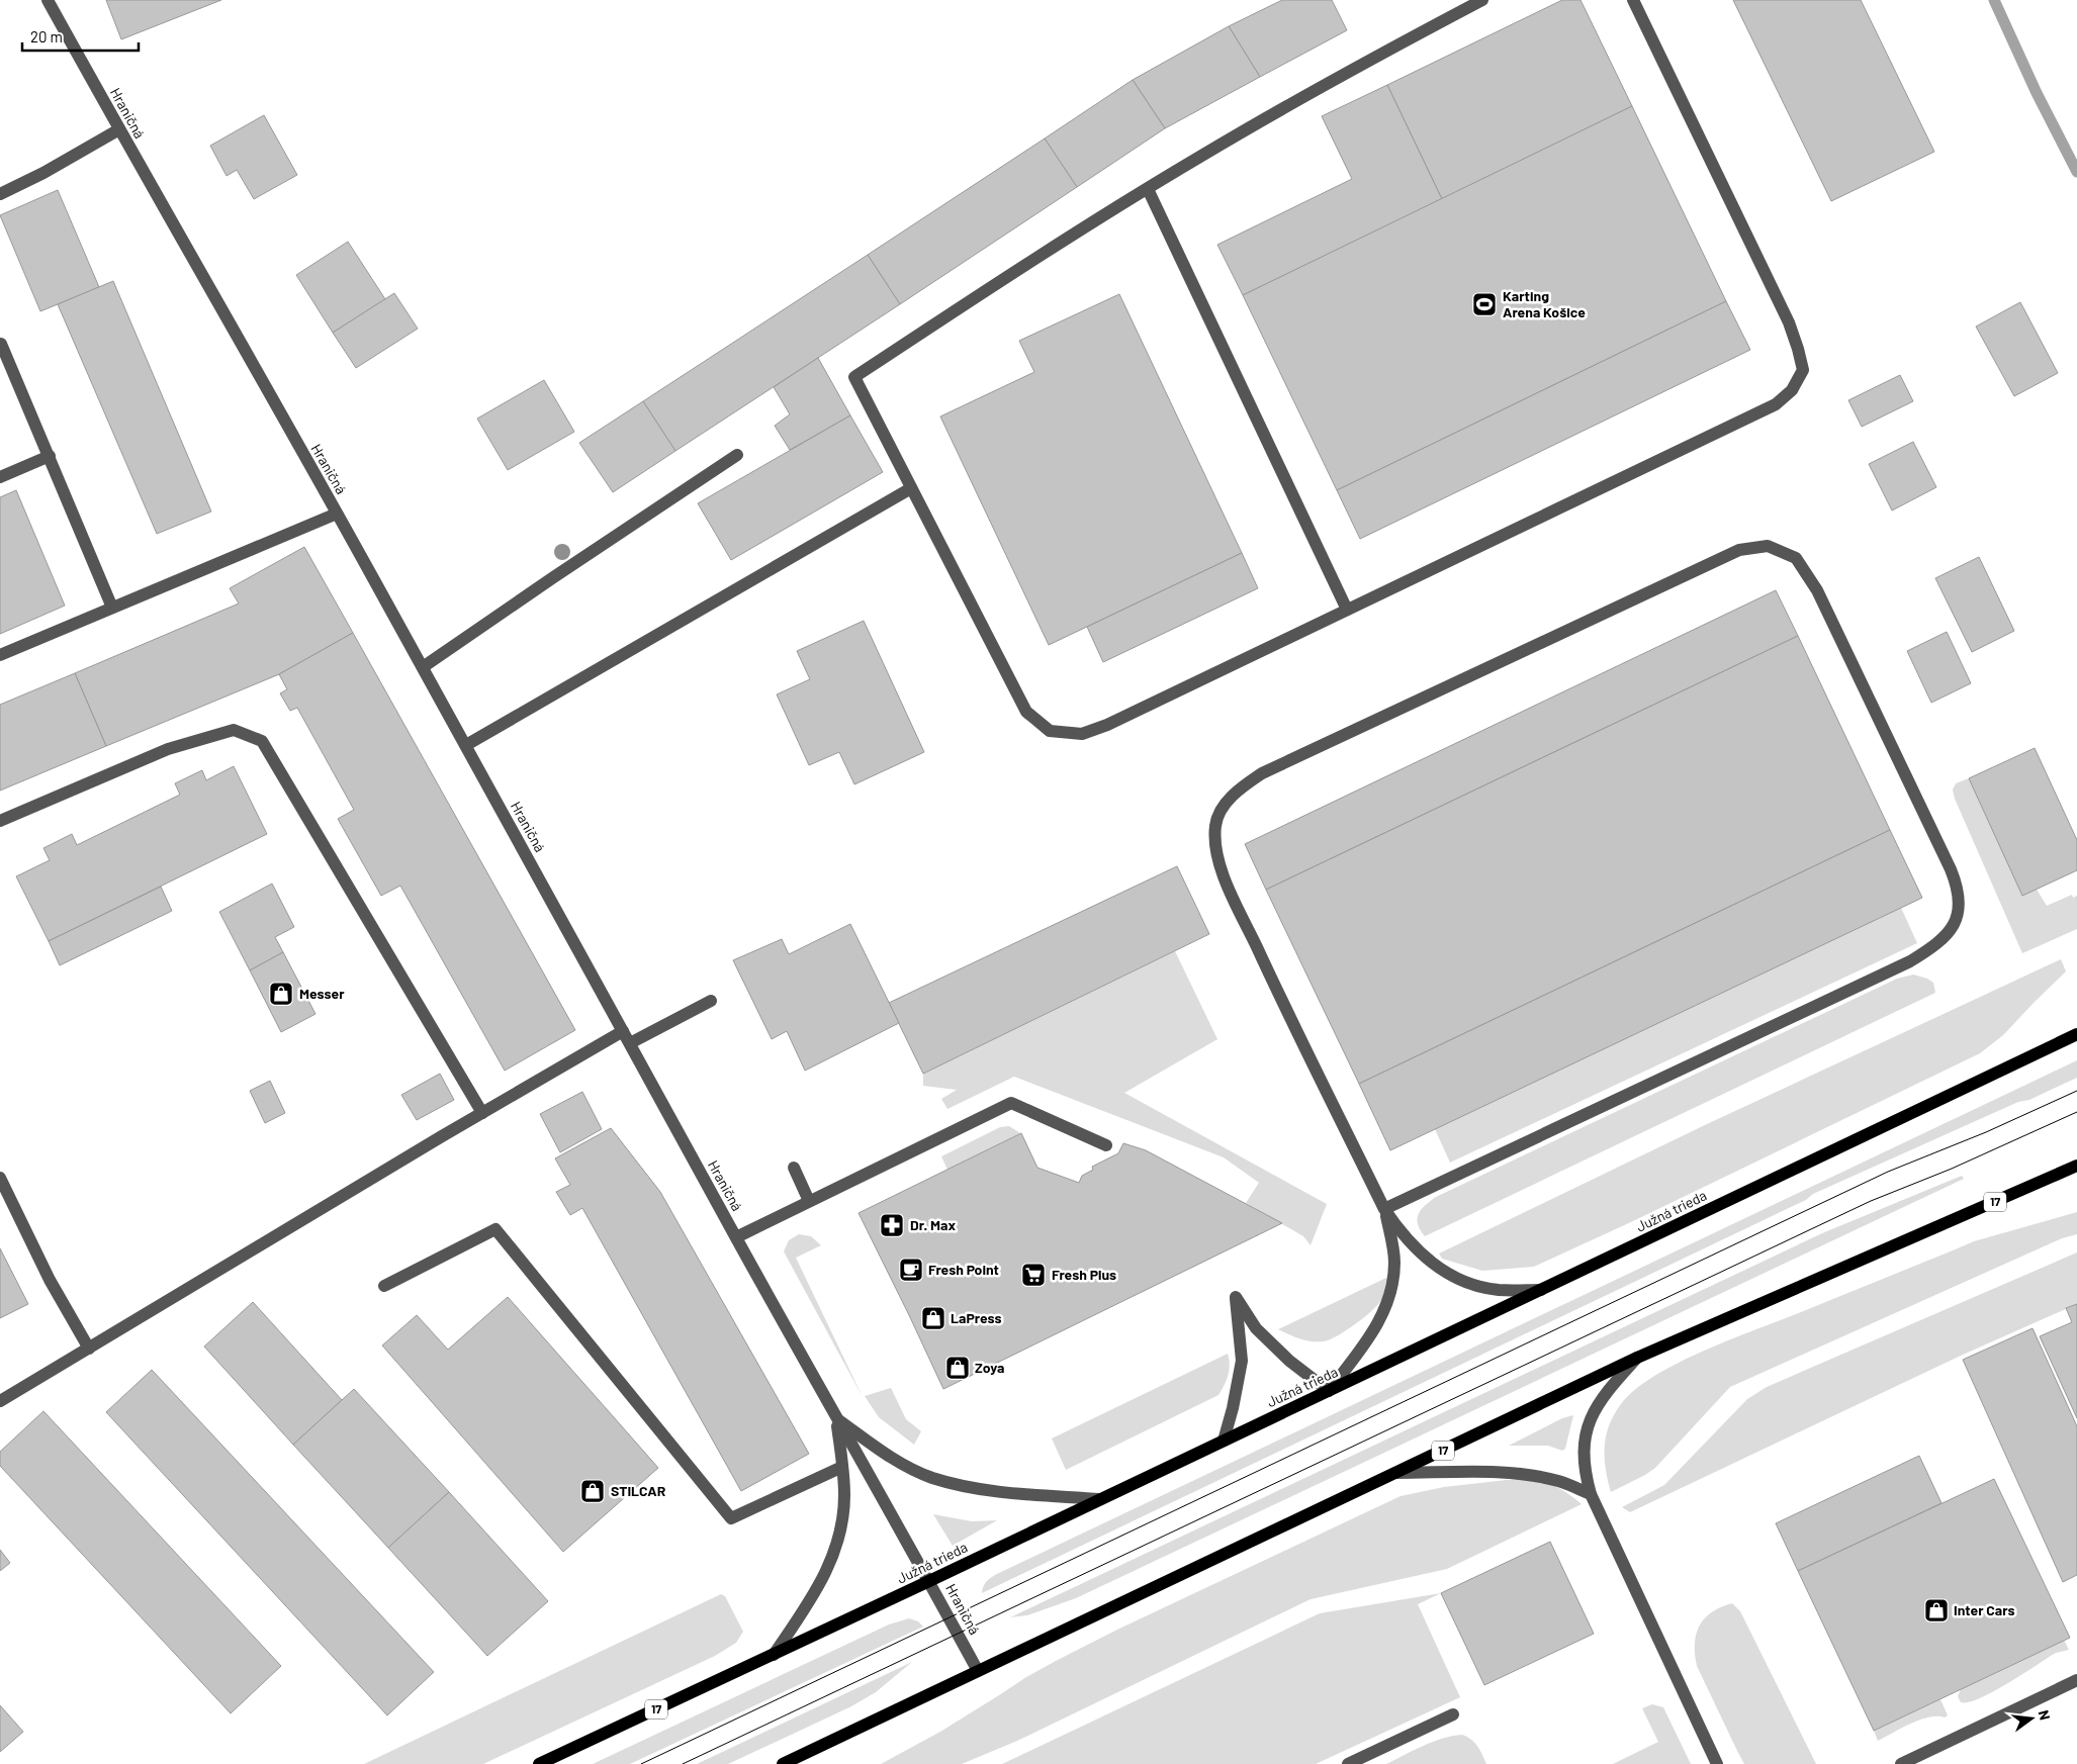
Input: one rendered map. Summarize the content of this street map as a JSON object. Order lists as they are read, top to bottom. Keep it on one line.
{"streets":{"main road":["17","Južná trieda"],"street":["Hraničná"]},"crossings":[["Hraničná","17"],["Hraničná","Južná trieda"]],"places":{"sports":["Karting Arena Košice"],"shop":["Messer","LaPress","Zoya","STILCAR","Inter Cars"],"pharmacy":["Dr. Max"],"cafe":["Fresh Point"],"supermarket":["Fresh Plus"]},"scale_bar":"20 m","north":"right"}
